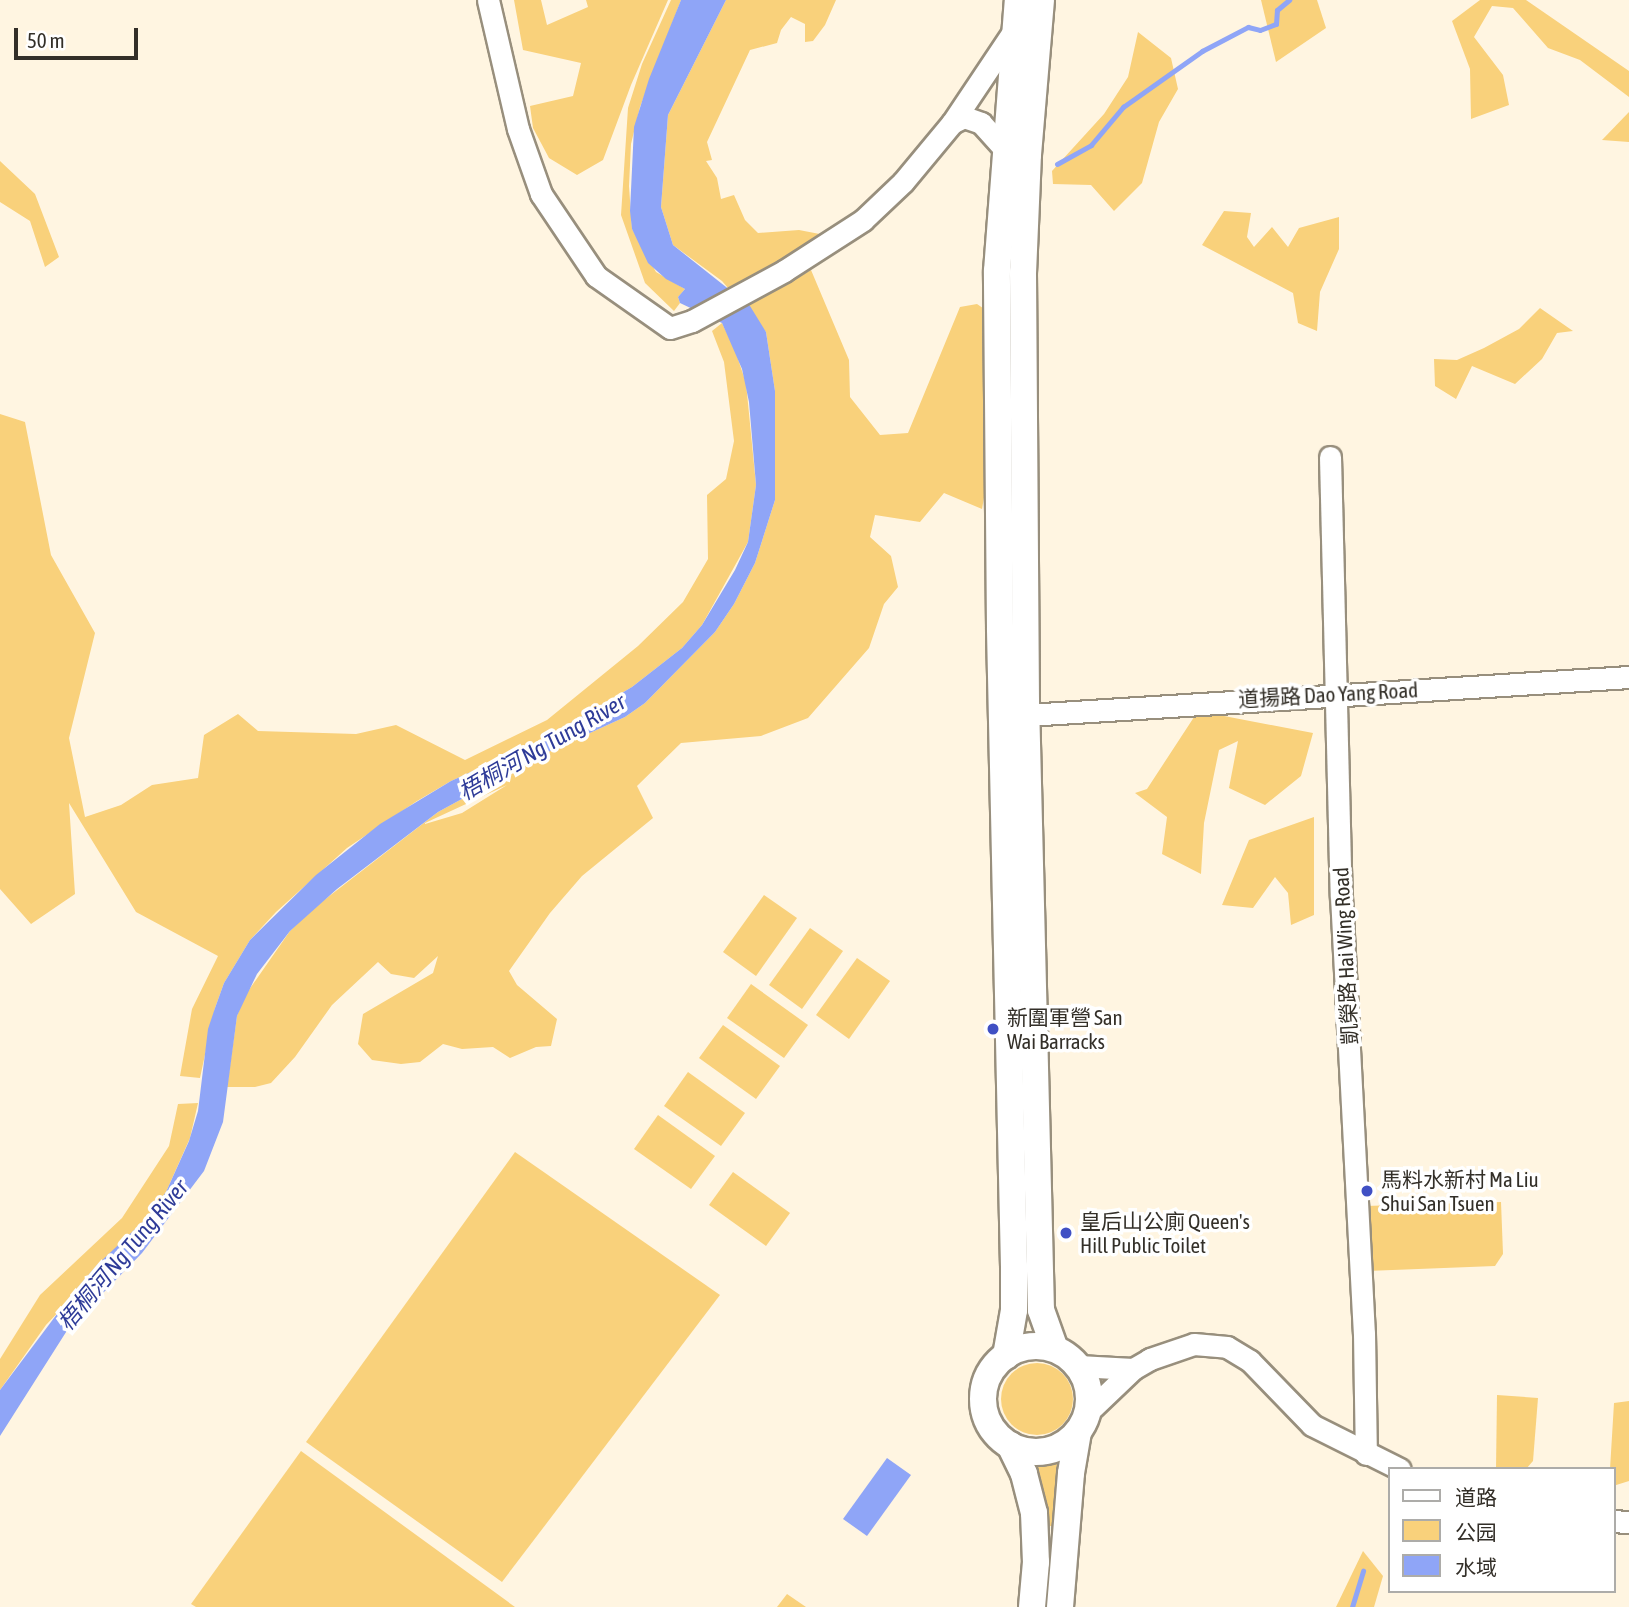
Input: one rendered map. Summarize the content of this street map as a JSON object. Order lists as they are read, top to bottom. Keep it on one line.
{"streets":{"street":["道揚路 Dao Yang Road","凱榮路 Hai Wing Road"]},"crossings":[["道揚路 Dao Yang Road","凱榮路 Hai Wing Road"]],"water":["梧桐河 Ng Tung River"],"places":["新圍軍營 San Wai Barracks","馬料水新村 Ma Liu Shui San Tsuen","皇后山公廁 Queen's Hill Public Toilet"],"legend":["道路","公园","水域"],"scale_bar":"50 m"}
